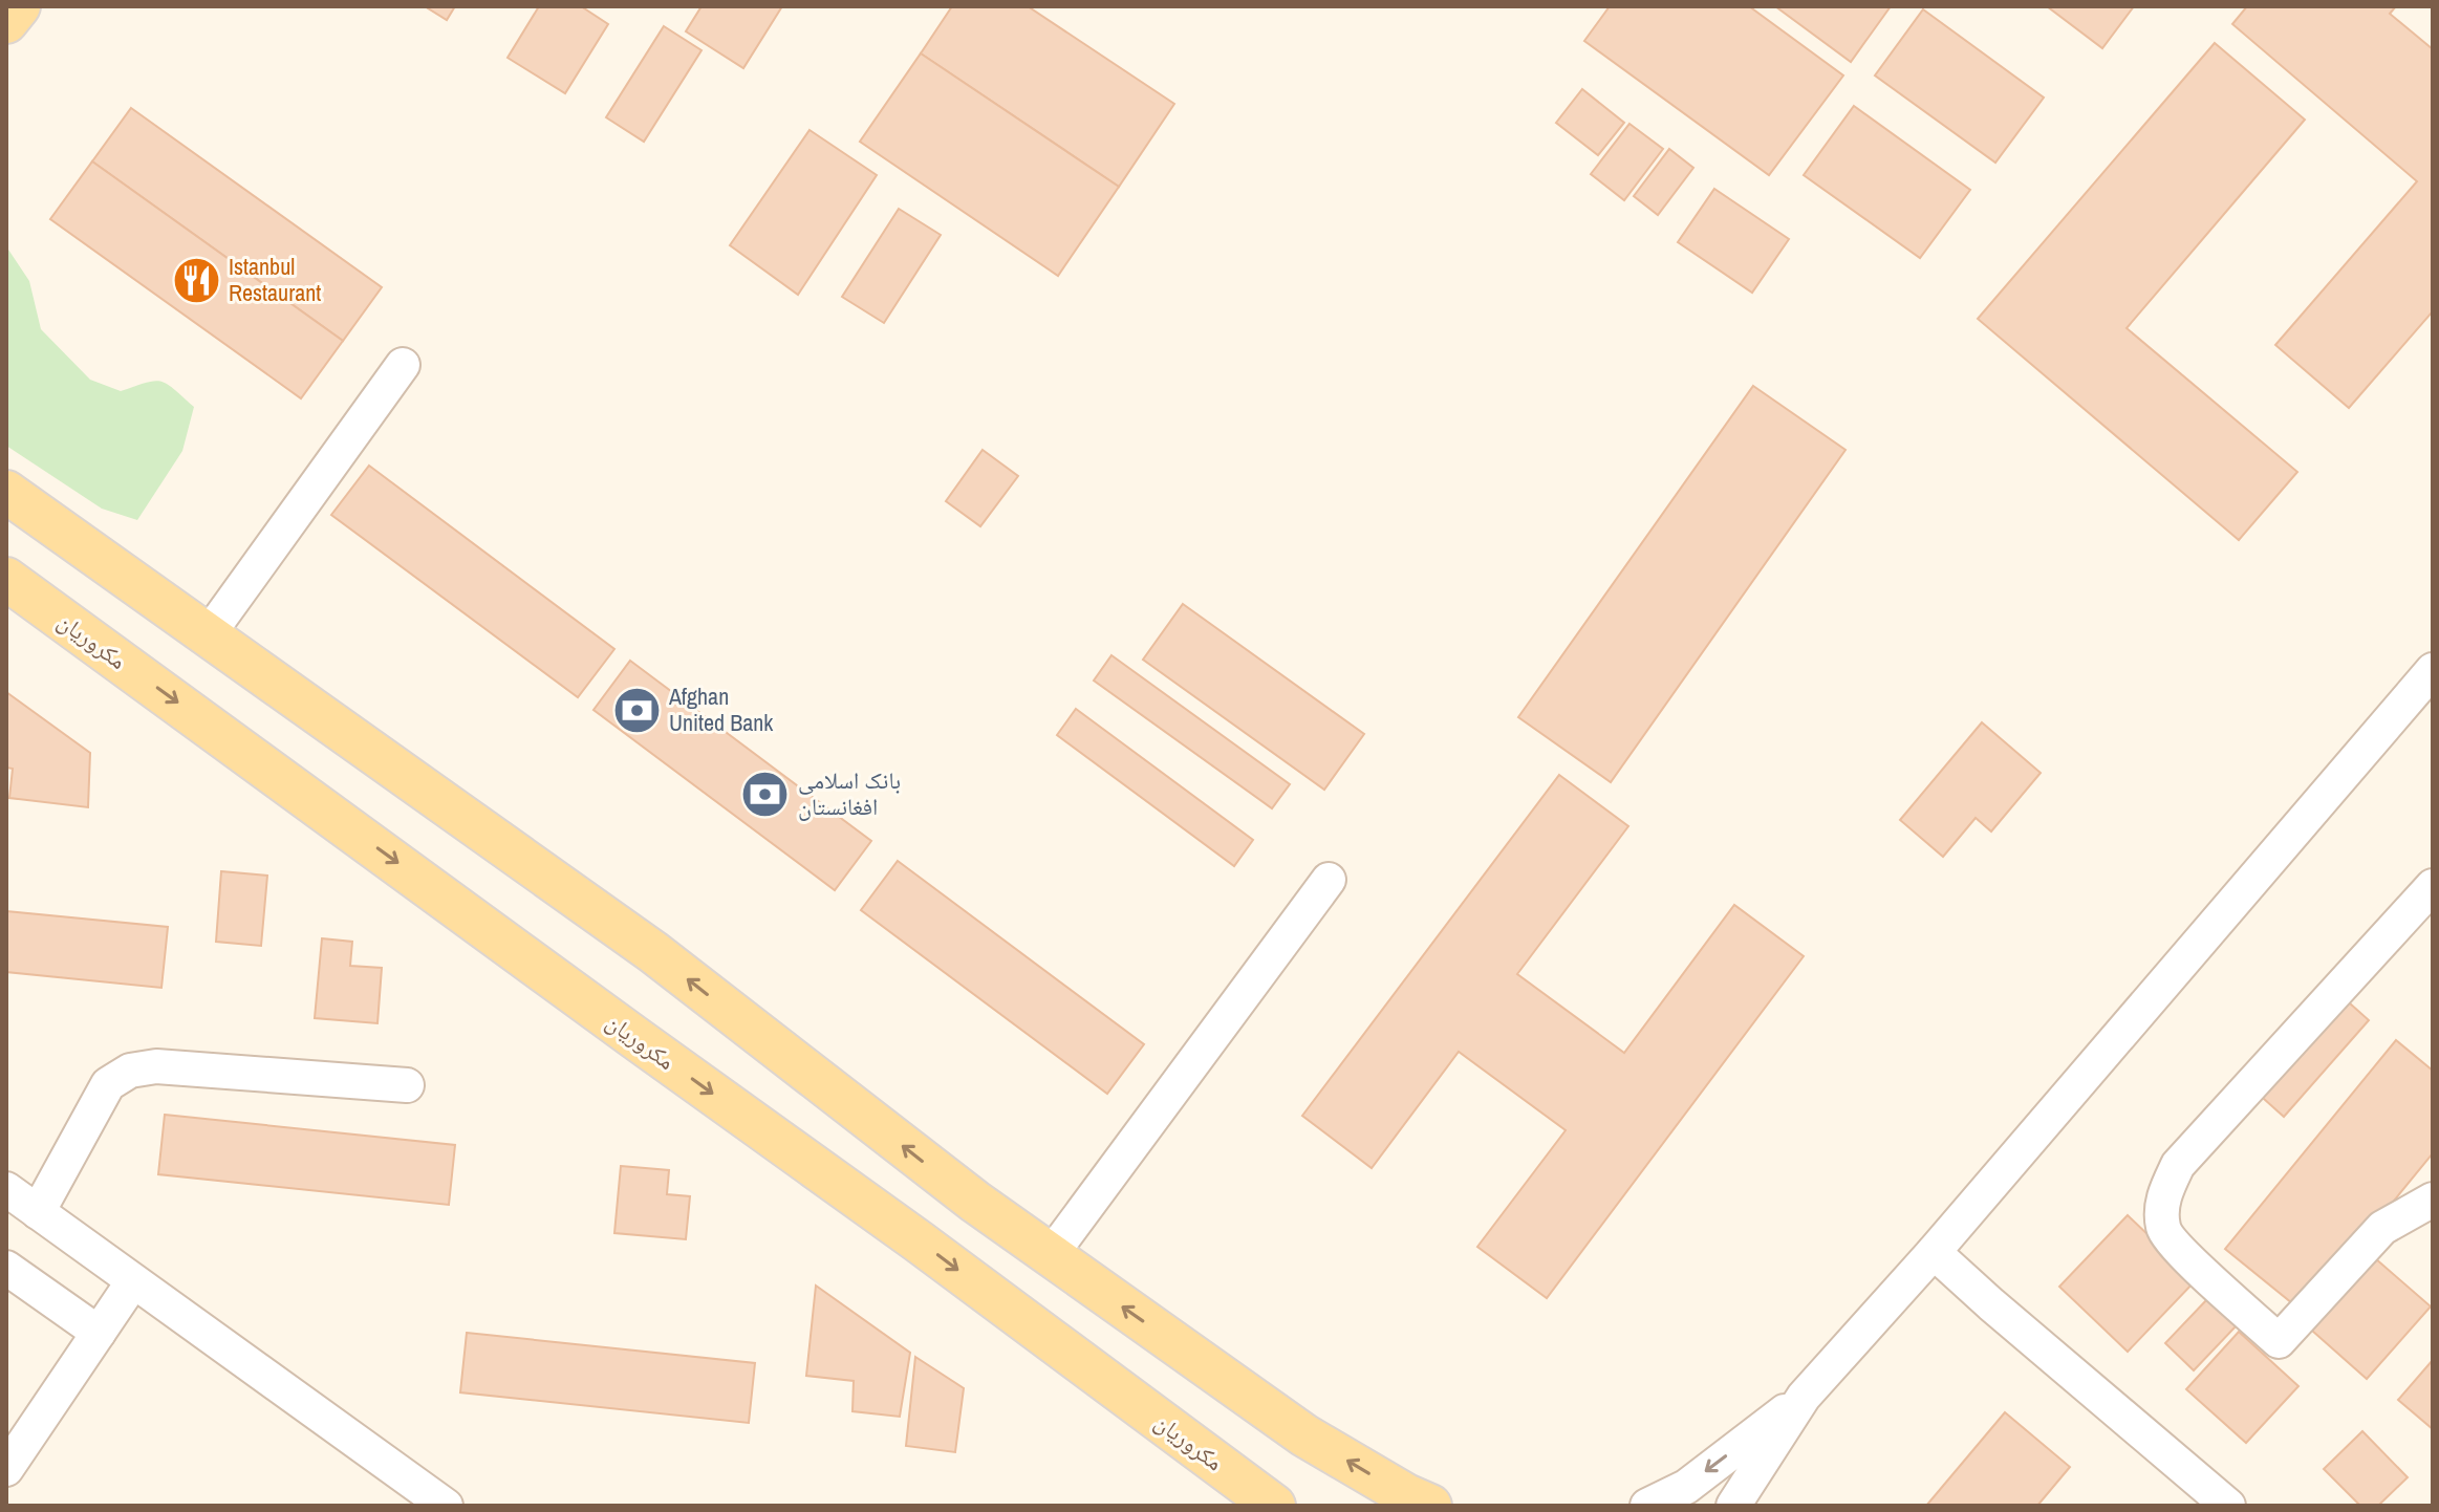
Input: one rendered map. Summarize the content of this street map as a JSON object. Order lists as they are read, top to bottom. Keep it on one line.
{"streets":{"main road":["مکروریان"]},"places":{"restaurant":["Istanbul Restaurant"],"bank":["Afghan United Bank","بانک اسلامی افغانستان"]}}
